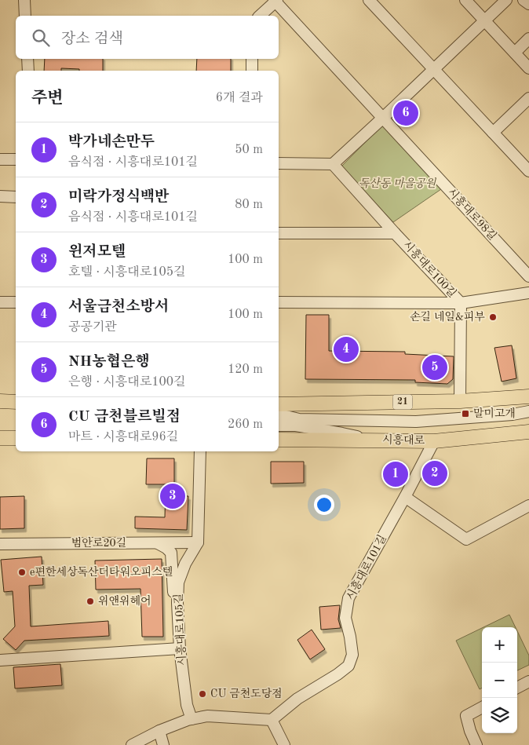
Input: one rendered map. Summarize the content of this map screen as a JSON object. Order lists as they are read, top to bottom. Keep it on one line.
{"streets":{"main road":["21","시흥대로"],"street":["시흥대로98길","시흥대로100길","범안로20길","시흥대로101길","시흥대로105길"]},"crossings":[["시흥대로100길","21"],["시흥대로","시흥대로101길"],["범안로20길","시흥대로105길"]],"parks":["독산동 마을공원"],"places":{"other":["손길 네일&피부","e편한세상독산더타워오피스텔","위앤위헤어","CU 금천도당점"],"transit":["말미고개"]},"page":{"search":"장소 검색","heading":["주변","6개 결과"],"pins":["6","4","5","2","1","3"],"list":[{"mark":"1","name":"박가네손만두","note":"음식점 · 시흥대로101길","value":"50 m"},{"mark":"2","name":"미락가정식백반","note":"음식점 · 시흥대로101길","value":"80 m"},{"mark":"3","name":"윈저모텔","note":"호텔 · 시흥대로105길","value":"100 m"},{"mark":"4","name":"서울금천소방서","note":"공공기관","value":"100 m"},{"mark":"5","name":"NH농협은행","note":"은행 · 시흥대로100길","value":"120 m"},{"mark":"6","name":"CU 금천블르빌점","note":"마트 · 시흥대로96길","value":"260 m"}],"map_buttons":["+","−"]}}
